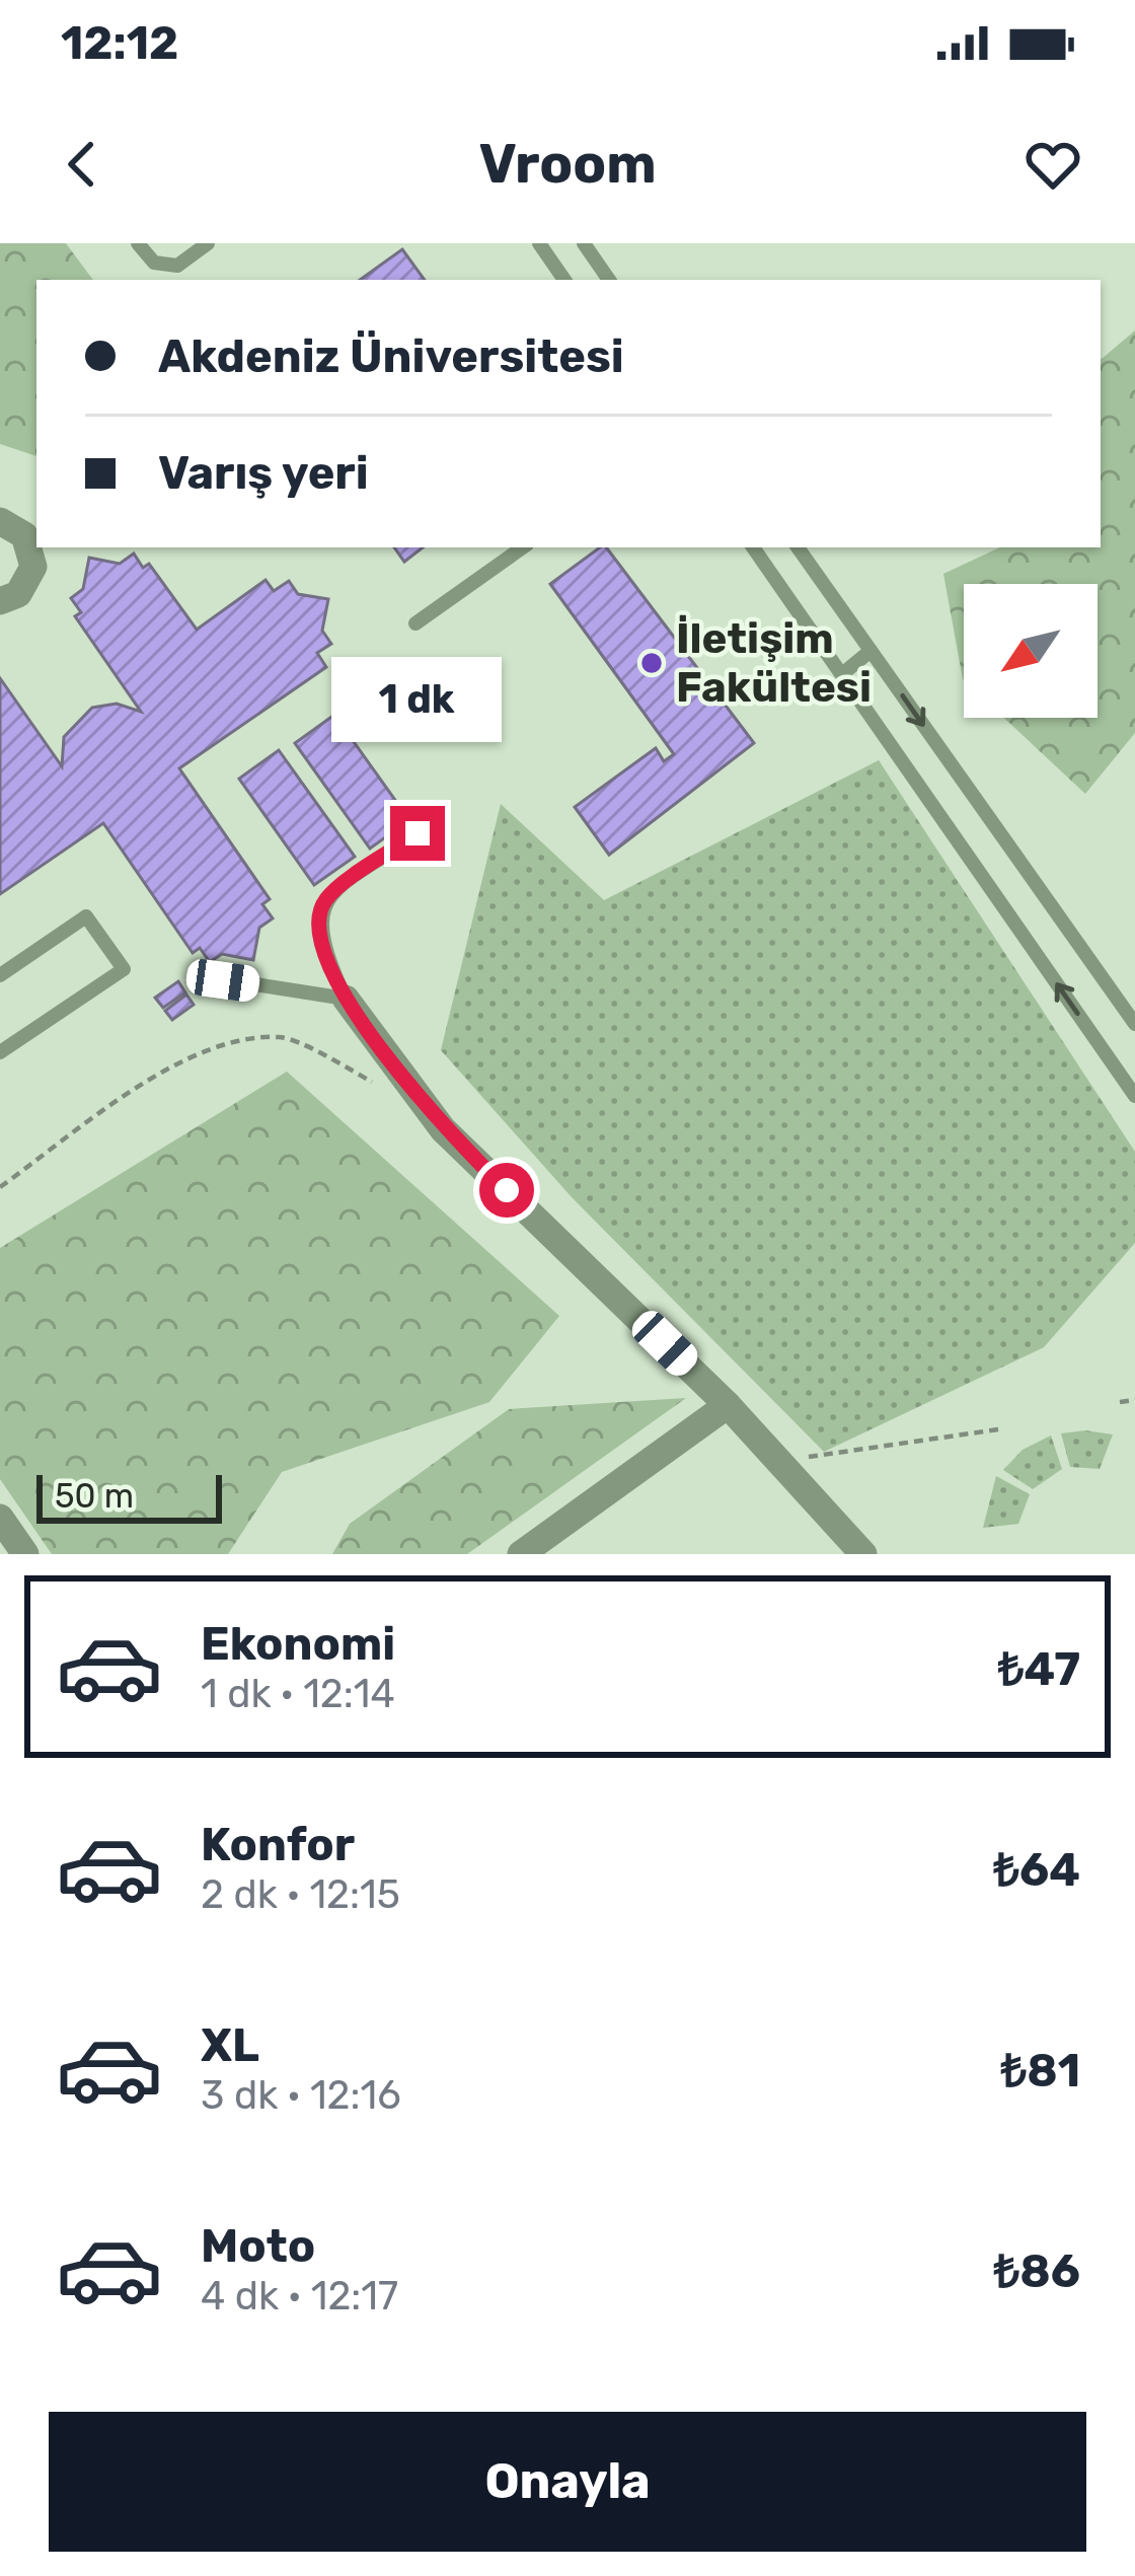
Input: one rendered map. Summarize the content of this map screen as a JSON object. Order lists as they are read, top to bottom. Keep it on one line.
{"places":["İletişim Fakültesi"],"scale_bar":"50 m","north":"bottom left","page":{"status":"12:12","header":"Vroom","banner":["Akdeniz Üniversitesi","Varış yeri"],"bubble":"1 dk","scale":"50 m","list":[{"name":"Ekonomi","note":"1 dk · 12:14","value":"₺47"},{"name":"Konfor","note":"2 dk · 12:15","value":"₺64"},{"name":"XL","note":"3 dk · 12:16","value":"₺81"},{"name":"Moto","note":"4 dk · 12:17","value":"₺86"}],"buttons":"Onayla"}}
